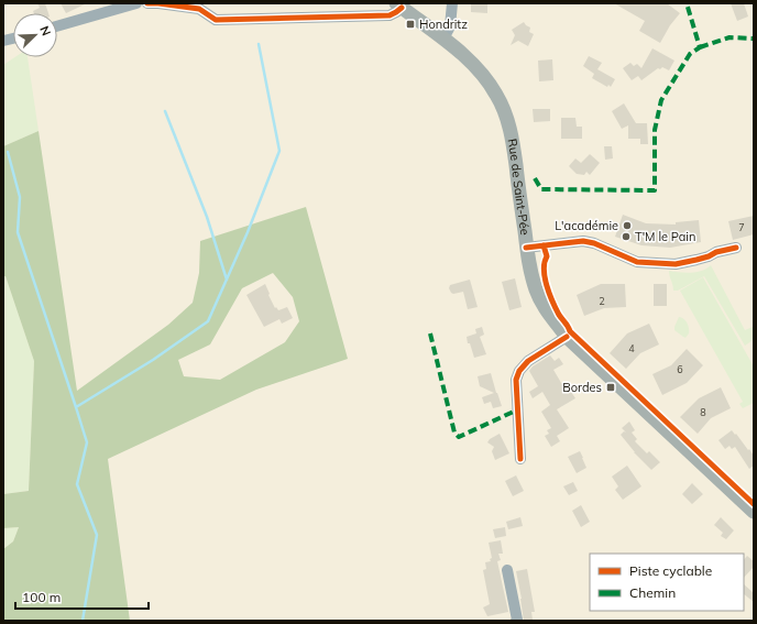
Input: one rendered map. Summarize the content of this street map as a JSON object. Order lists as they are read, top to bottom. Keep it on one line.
{"streets":{"main road":["Rue de Saint-Pée"]},"places":{"transit":["Hondritz","Bordes"],"other":["L'académie","T'M le Pain"]},"house_numbers":["7","2","4","6","8"],"legend":["Piste cyclable","Chemin"],"scale_bar":"100 m","north":"top right"}
